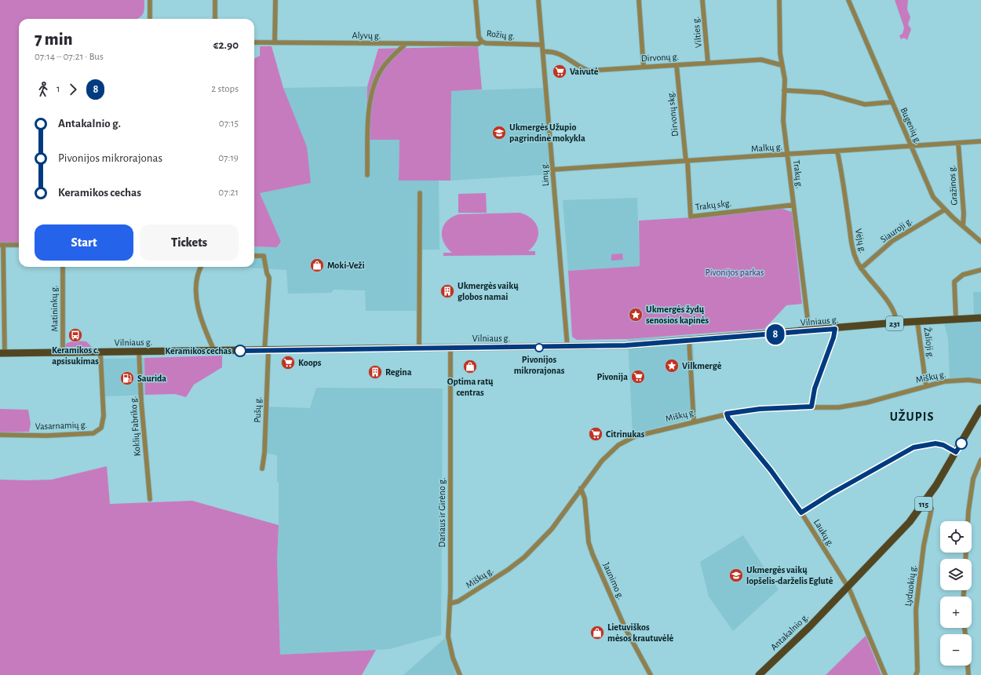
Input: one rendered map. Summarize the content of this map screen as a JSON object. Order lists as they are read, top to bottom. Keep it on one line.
{"streets":{"main road":["Vilniaus g.","231","115","Antakalnio g."],"street":["Vilties g.","Rožių g.","Alyvų g.","Dirvonų g.","Dirvonų skg.","Bugenių g.","Malkų g.","Linų g.","Trakų g.","Gražinos g.","Trakų skg.","Siauroji g.","Vėjų g.","Matininkų g.","Žalioji g.","Miškų g.","Pušų g.","Vasarnamių g.","Koklių Fabriko g.","Dariaus ir Girėno g.","Laukų g.","Jaunimo g.","Lyduokių g."]},"crossings":[["Vilties g.","Dirvonų g."],["Rožių g.","Alyvų g."],["Rožių g.","Linų g."],["Dirvonų g.","Dirvonų skg."],["Dirvonų g.","Linų g."],["Dirvonų g.","Trakų g."],["Dirvonų skg.","Malkų g."],["Dirvonų skg.","Trakų skg."],["Bugenių g.","Malkų g."],["Bugenių g.","Gražinos g."],["Bugenių g.","Siauroji g."],["Malkų g.","Linų g."],["Malkų g.","Trakų g."],["Malkų g.","Gražinos g."],["Malkų g.","Trakų skg."],["Malkų g.","Vėjų g."],["Linų g.","Vilniaus g."],["Trakų g.","Trakų skg."],["Trakų g.","Vilniaus g."],["Siauroji g.","Vėjų g."],["Vėjų g.","Vilniaus g."],["Matininkų g.","Vilniaus g."],["Vilniaus g.","Žalioji g."],["Vilniaus g.","Pušų g."],["Vilniaus g.","Vasarnamių g."],["Vilniaus g.","Koklių Fabriko g."],["Vilniaus g.","Dariaus ir Girėno g."],["Žalioji g.","Miškų g."],["Miškų g.","Dariaus ir Girėno g."],["Miškų g.","Laukų g."],["Miškų g.","Jaunimo g."],["Laukų g.","Antakalnio g."],["Lyduokių g.","Antakalnio g."]],"districts":["UŽUPIS"],"parks":["Pivonijos parkas"],"places":{"supermarket":["Vaivutė","Koops","Pivonija","Citrinukas"],"school or university":["Ukmergės Užupio pagrindinė mokykla","Ukmergės vaikų lopšelis-darželis Eglutė"],"shop":["Moki-Veži","Optima ratų centras","Lietuviškos mėsos krautuvėlė"],"building":["Ukmergės vaikų globos namai","Regina"],"place":["Ukmergės žydų senosios kapinės","Vilkmergė"],"bus stop":["Keramikos c. apsisukimas"],"other":["Pivonijos mikrorajonas","Keramikos cechas"],"fuel station":["Saurida"]},"lines":["bus line 8"],"page":{"on_map":"8","heading":["7 min","07:14 – 07:21 · Bus","€2.90"],"legs":["1","8","2 stops"],"list":[{"name":"Antakalnio g.","value":"07:15"},{"name":"Pivonijos mikrorajonas","value":"07:19"},{"name":"Keramikos cechas","value":"07:21"}],"buttons":["Start","Tickets"],"map_buttons":["+","−"]}}
